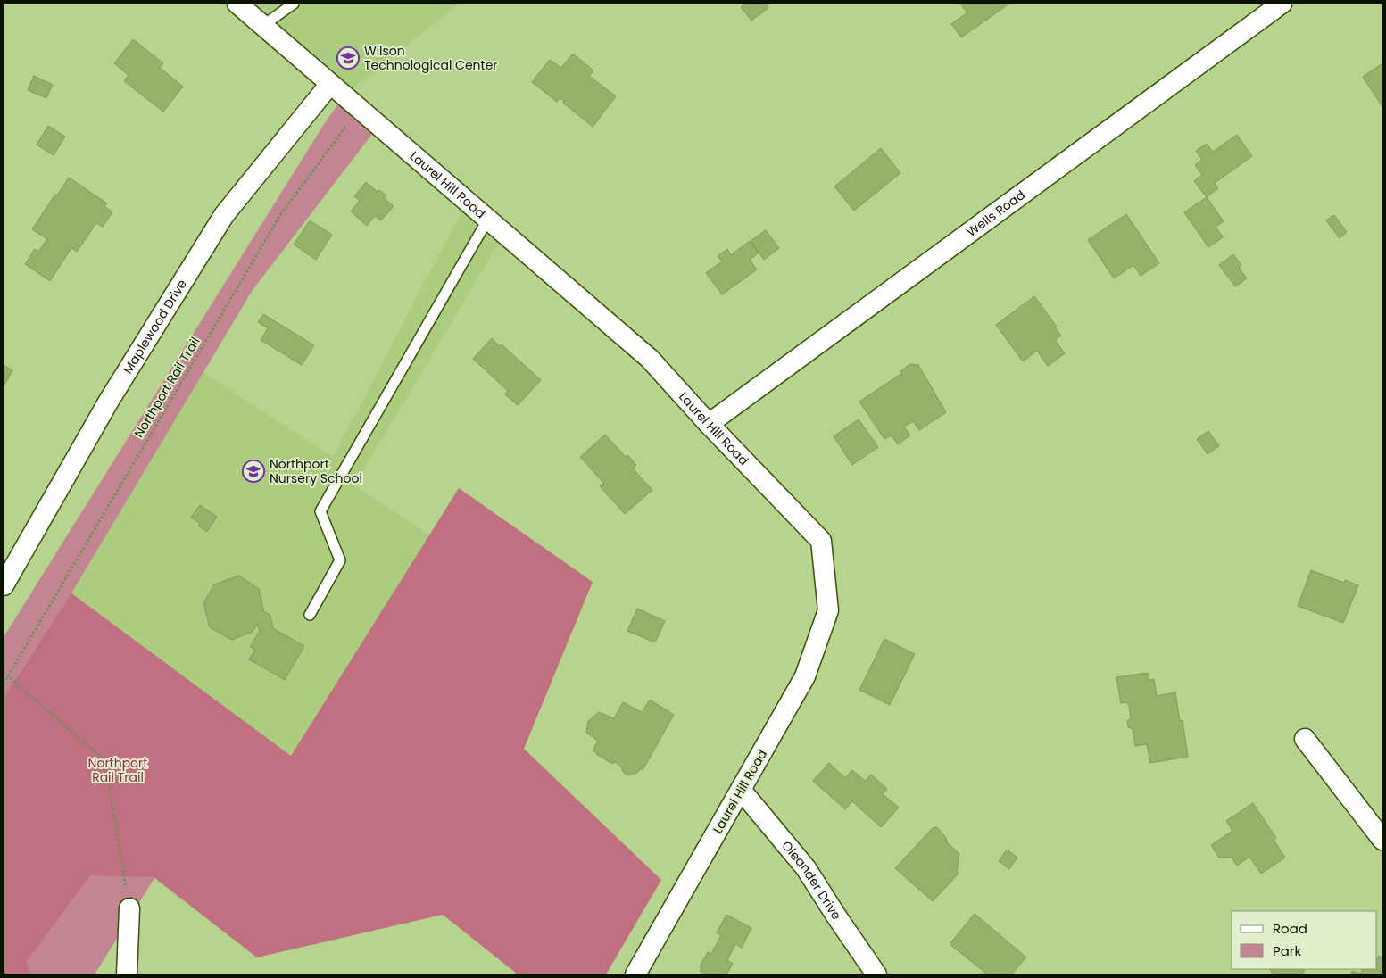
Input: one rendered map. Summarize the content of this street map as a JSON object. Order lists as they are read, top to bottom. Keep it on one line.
{"streets":{"street":["Laurel Hill Road","Wells Road","Maplewood Drive","Oleander Drive"],"path":["Northport Rail Trail"]},"crossings":[["Laurel Hill Road","Wells Road"],["Laurel Hill Road","Maplewood Drive"],["Laurel Hill Road","Northport Rail Trail"],["Laurel Hill Road","Oleander Drive"]],"parks":["Northport Rail Trail"],"places":{"school or university":["Wilson Technological Center","Northport Nursery School"]},"legend":["Road","Park"]}
